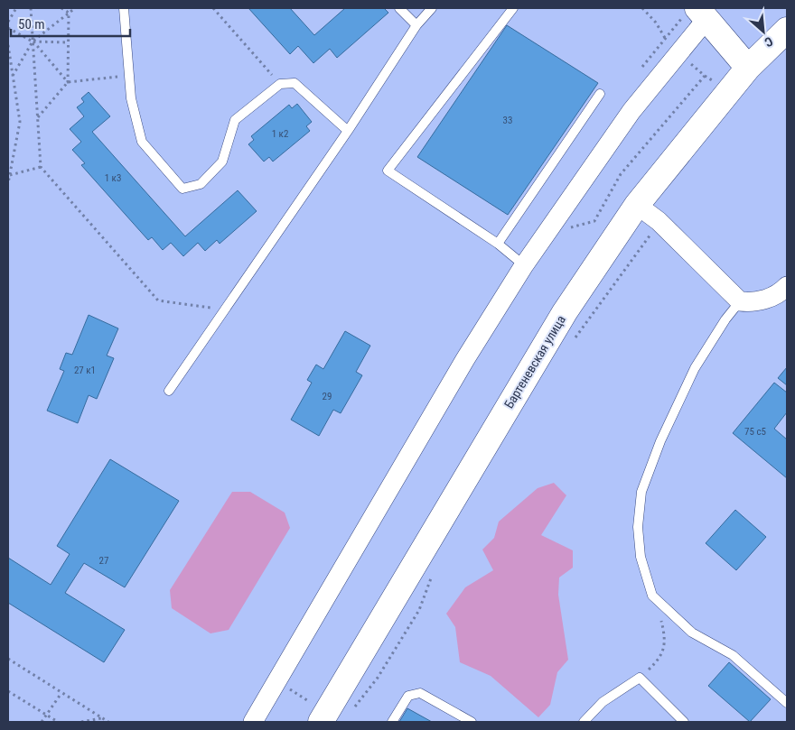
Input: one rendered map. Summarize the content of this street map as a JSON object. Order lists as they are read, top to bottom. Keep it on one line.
{"streets":{"main road":["Бартеневская улица"]},"house_numbers":["33","1 к2","1 к3","27 к1","29","75 с5","27"],"scale_bar":"50 m","north":"bottom right"}
